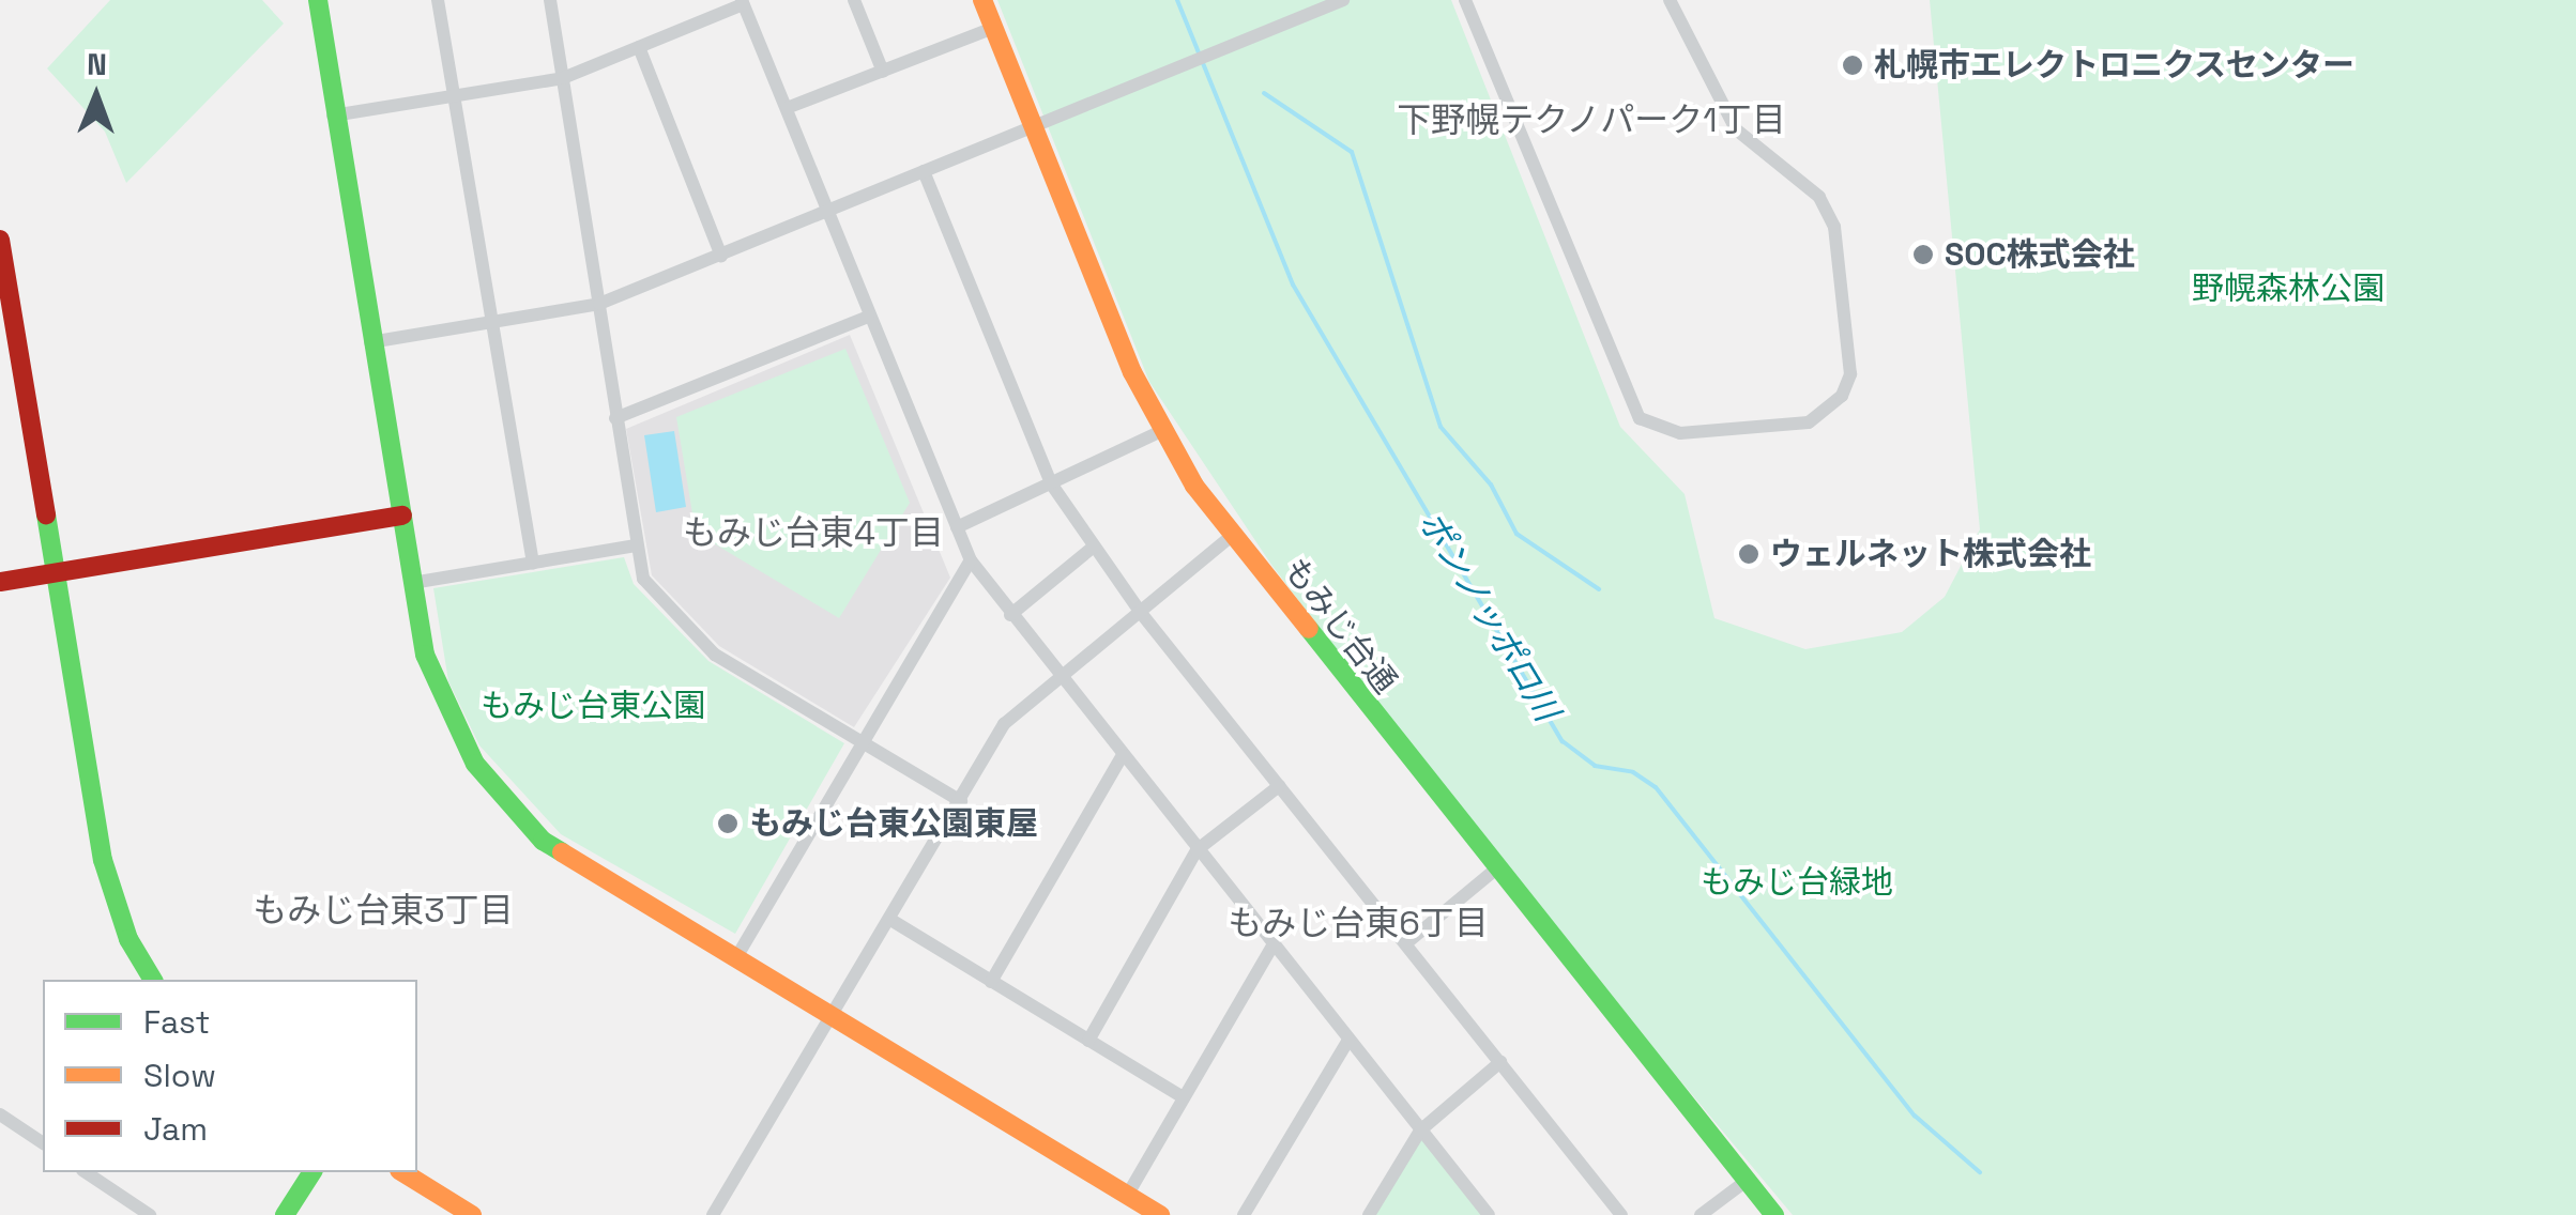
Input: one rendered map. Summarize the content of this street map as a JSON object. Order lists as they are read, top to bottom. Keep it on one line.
{"streets":{"street":["もみじ台通"]},"districts":["下野幌テクノパーク1丁目","もみじ台東4丁目","もみじ台東3丁目","もみじ台東6丁目"],"water":["ポンノッポロ川"],"parks":["野幌森林公園","もみじ台東公園","もみじ台緑地"],"places":["札幌市エレクトロニクスセンター","SOC株式会社","ウェルネット株式会社","もみじ台東公園東屋"],"legend":["Fast","Slow","Jam"],"north":"top"}
